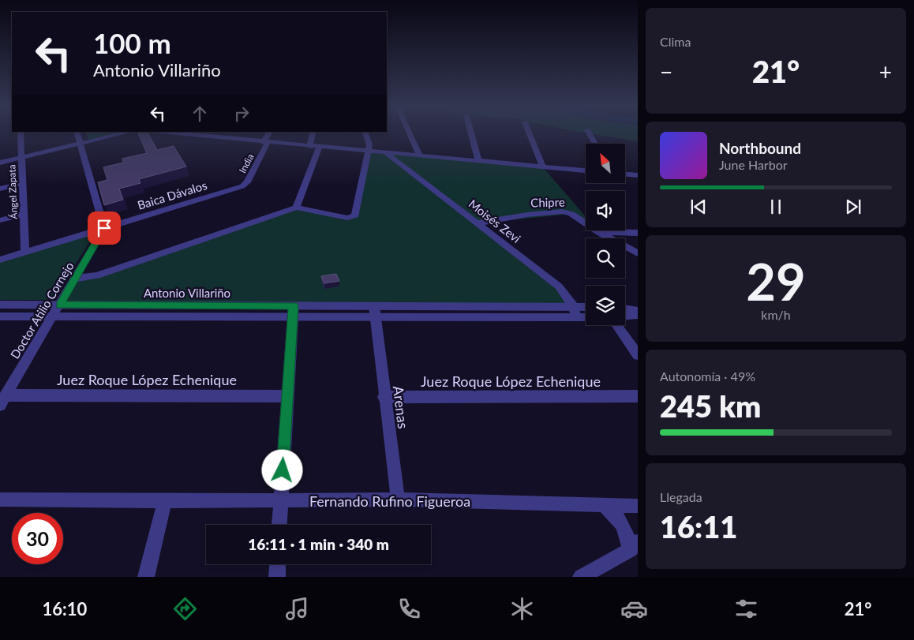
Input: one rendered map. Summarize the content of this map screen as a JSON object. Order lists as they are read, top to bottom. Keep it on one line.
{"streets":{"street":["India","Ángel Zapata","Baica Dávalos","Chipre","Moisés Zevi","Antonio Villariño","Doctor Atilio Cornejo","Juez Roque López Echenique","Arenas","Fernando Rufino Figueroa"]},"crossings":[["India","Baica Dávalos"],["Ángel Zapata","Baica Dávalos"],["Baica Dávalos","Doctor Atilio Cornejo"],["Chipre","Moisés Zevi"],["Antonio Villariño","Doctor Atilio Cornejo"],["Antonio Villariño","Arenas"],["Doctor Atilio Cornejo","Juez Roque López Echenique"],["Juez Roque López Echenique","Arenas"],["Arenas","Fernando Rufino Figueroa"]],"north":"top left","page":{"tile":["Clima",["29","km/h"],["Autonomía · 49%","245 km"],["Llegada","16:11"]],"turn":["100 m","Antonio Villariño"],"heat":["−","21°","+"],"song":["Northbound","June Harbor"],"limit":"30","trip":"16:11 · 1 min · 340 m","tabs":["16:10","21°"]}}
